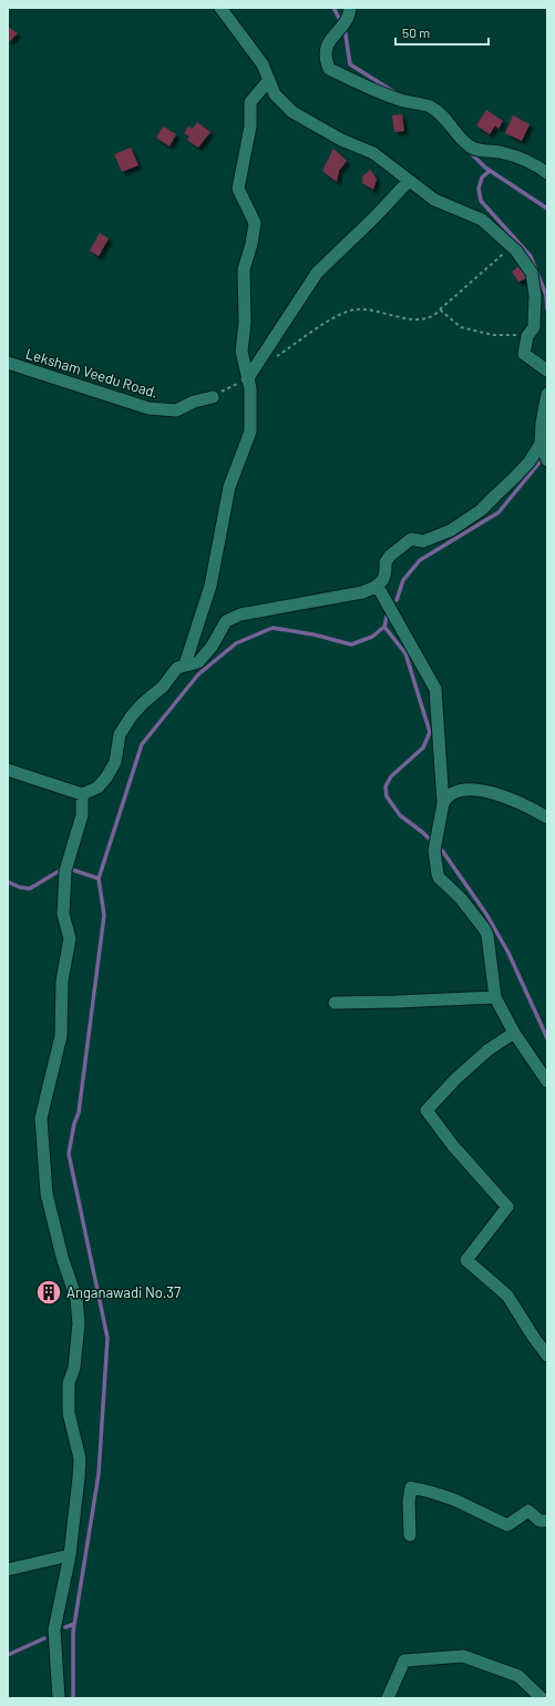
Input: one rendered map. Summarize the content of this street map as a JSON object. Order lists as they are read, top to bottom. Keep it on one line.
{"streets":{"street":["Leksham Veedu Road."]},"places":{"building":["Anganawadi No.37"]},"scale_bar":"50 m"}
